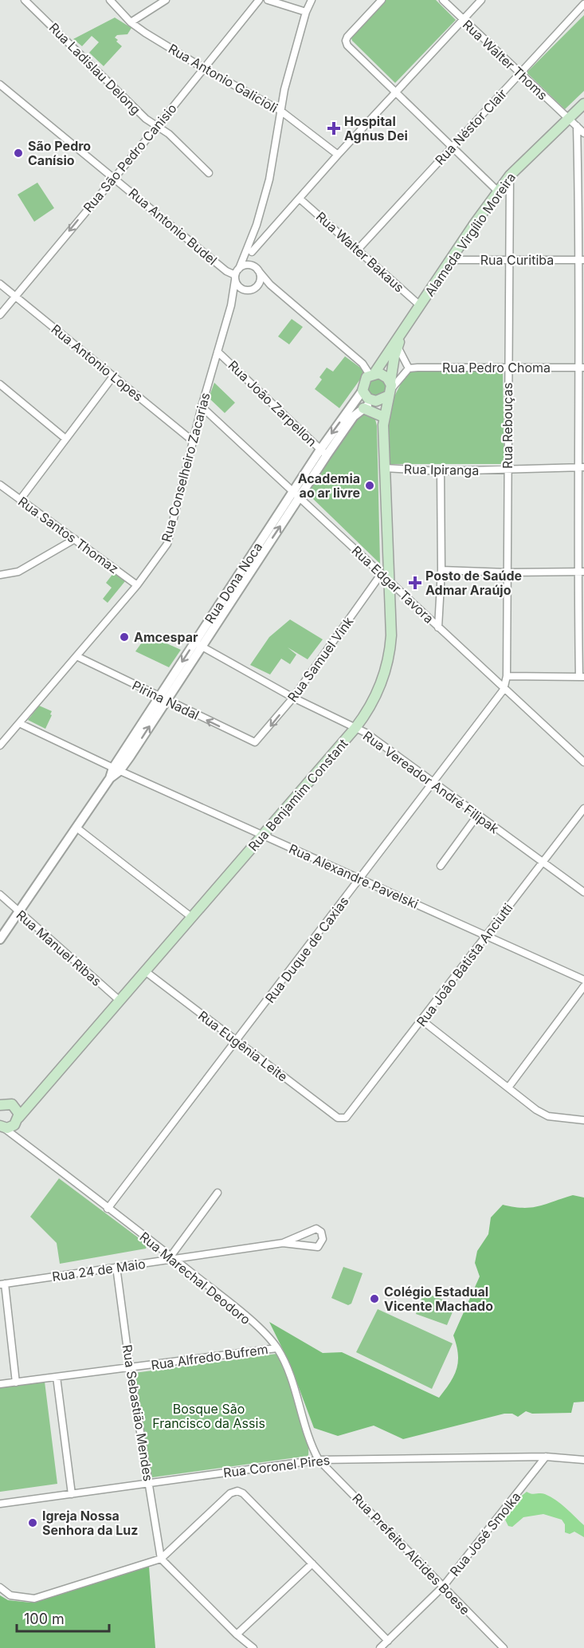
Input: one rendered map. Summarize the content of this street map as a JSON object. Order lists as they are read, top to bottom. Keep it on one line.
{"streets":{"main road":["Alameda Virgílio Moreira","Rua Benjamim Constant"],"street":["Rua Walter Thoms","Rua Ladislau Delong","Rua Antonio Galicioli","Rua Néstor Clair","Rua São Pedro Canisio","Rua Antonio Budel","Rua Walter Bakaus","Rua Curitiba","Rua Antonio Lopes","Rua Pedro Choma","Rua João Zarpellon","Rua Rebouças","Rua Conselheiro Zacarias","Rua Ipiranga","Rua Santos Thomaz","Rua Dona Noca","Rua Edgar Tavora","Rua Samuel Vink","Pirina Nadal","Rua Vereador André Filipak","Rua Alexandre Pavelski","Rua Manuel Ribas","Rua Duque de Caxias","Rua João Batista Anciutti","Rua Eugênia Leite","Rua 24 de Maio","Rua Marechal Deodoro","Rua Alfredo Bufrem","Rua Sebastião Mendes","Rua Coronel Pires","Rua José Smolka","Rua Prefeito Alcides Boese"]},"crossings":[["Rua Walter Thoms","Rua Néstor Clair"],["Rua Walter Thoms","Alameda Virgílio Moreira"],["Rua Ladislau Delong","Rua São Pedro Canisio"],["Rua Antonio Galicioli","Rua São Pedro Canisio"],["Rua Néstor Clair","Rua Walter Bakaus"],["Rua São Pedro Canisio","Rua Antonio Budel"],["Rua São Pedro Canisio","Rua Antonio Lopes"],["Rua Antonio Budel","Rua Conselheiro Zacarias"],["Alameda Virgílio Moreira","Rua Walter Bakaus"],["Alameda Virgílio Moreira","Rua Curitiba"],["Alameda Virgílio Moreira","Rua Rebouças"],["Alameda Virgílio Moreira","Rua Dona Noca"],["Alameda Virgílio Moreira","Rua Benjamim Constant"],["Rua Curitiba","Rua Rebouças"],["Rua Antonio Lopes","Rua Conselheiro Zacarias"],["Rua Pedro Choma","Rua Rebouças"],["Rua João Zarpellon","Rua Conselheiro Zacarias"],["Rua João Zarpellon","Rua Dona Noca"],["Rua Rebouças","Rua Ipiranga"],["Rua Rebouças","Rua Edgar Tavora"],["Rua Rebouças","Rua Duque de Caxias"],["Rua Conselheiro Zacarias","Rua Santos Thomaz"],["Rua Conselheiro Zacarias","Rua Edgar Tavora"],["Rua Conselheiro Zacarias","Pirina Nadal"],["Rua Conselheiro Zacarias","Rua Alexandre Pavelski"],["Rua Ipiranga","Rua Benjamim Constant"],["Rua Dona Noca","Rua Edgar Tavora"],["Rua Dona Noca","Pirina Nadal"],["Rua Dona Noca","Rua Vereador André Filipak"],["Rua Dona Noca","Rua Benjamim Constant"],["Rua Dona Noca","Rua Alexandre Pavelski"],["Rua Dona Noca","Rua Manuel Ribas"],["Rua Edgar Tavora","Rua Samuel Vink"],["Rua Edgar Tavora","Rua Benjamim Constant"],["Rua Edgar Tavora","Rua Duque de Caxias"],["Rua Samuel Vink","Pirina Nadal"],["Rua Samuel Vink","Rua Vereador André Filipak"],["Rua Samuel Vink","Rua Benjamim Constant"],["Rua Vereador André Filipak","Rua Benjamim Constant"],["Rua Vereador André Filipak","Rua Duque de Caxias"],["Rua Vereador André Filipak","Rua João Batista Anciutti"],["Rua Benjamim Constant","Rua Alexandre Pavelski"],["Rua Benjamim Constant","Rua Manuel Ribas"],["Rua Benjamim Constant","Rua Eugênia Leite"],["Rua Alexandre Pavelski","Rua Duque de Caxias"],["Rua Alexandre Pavelski","Rua João Batista Anciutti"],["Rua Duque de Caxias","Rua Eugênia Leite"],["Rua Duque de Caxias","Rua Marechal Deodoro"],["Rua João Batista Anciutti","Rua Eugênia Leite"],["Rua 24 de Maio","Rua Marechal Deodoro"],["Rua 24 de Maio","Rua Sebastião Mendes"],["Rua Marechal Deodoro","Rua Alfredo Bufrem"],["Rua Marechal Deodoro","Rua Coronel Pires"],["Rua Marechal Deodoro","Rua Prefeito Alcides Boese"],["Rua Alfredo Bufrem","Rua Sebastião Mendes"],["Rua Sebastião Mendes","Rua Coronel Pires"],["Rua Coronel Pires","Rua José Smolka"],["Rua Coronel Pires","Rua Prefeito Alcides Boese"],["Rua José Smolka","Rua Prefeito Alcides Boese"]],"one_way":["Rua São Pedro Canisio","Pirina Nadal"],"parks":["Bosque São Francisco da Assis"],"places":{"health":["Hospital Agnus Dei","Posto de Saúde Admar Araújo"],"other":["São Pedro Canísio","Academia ao ar livre","Amcespar","Colégio Estadual Vicente Machado","Igreja Nossa Senhora da Luz"]},"scale_bar":"100 m"}
